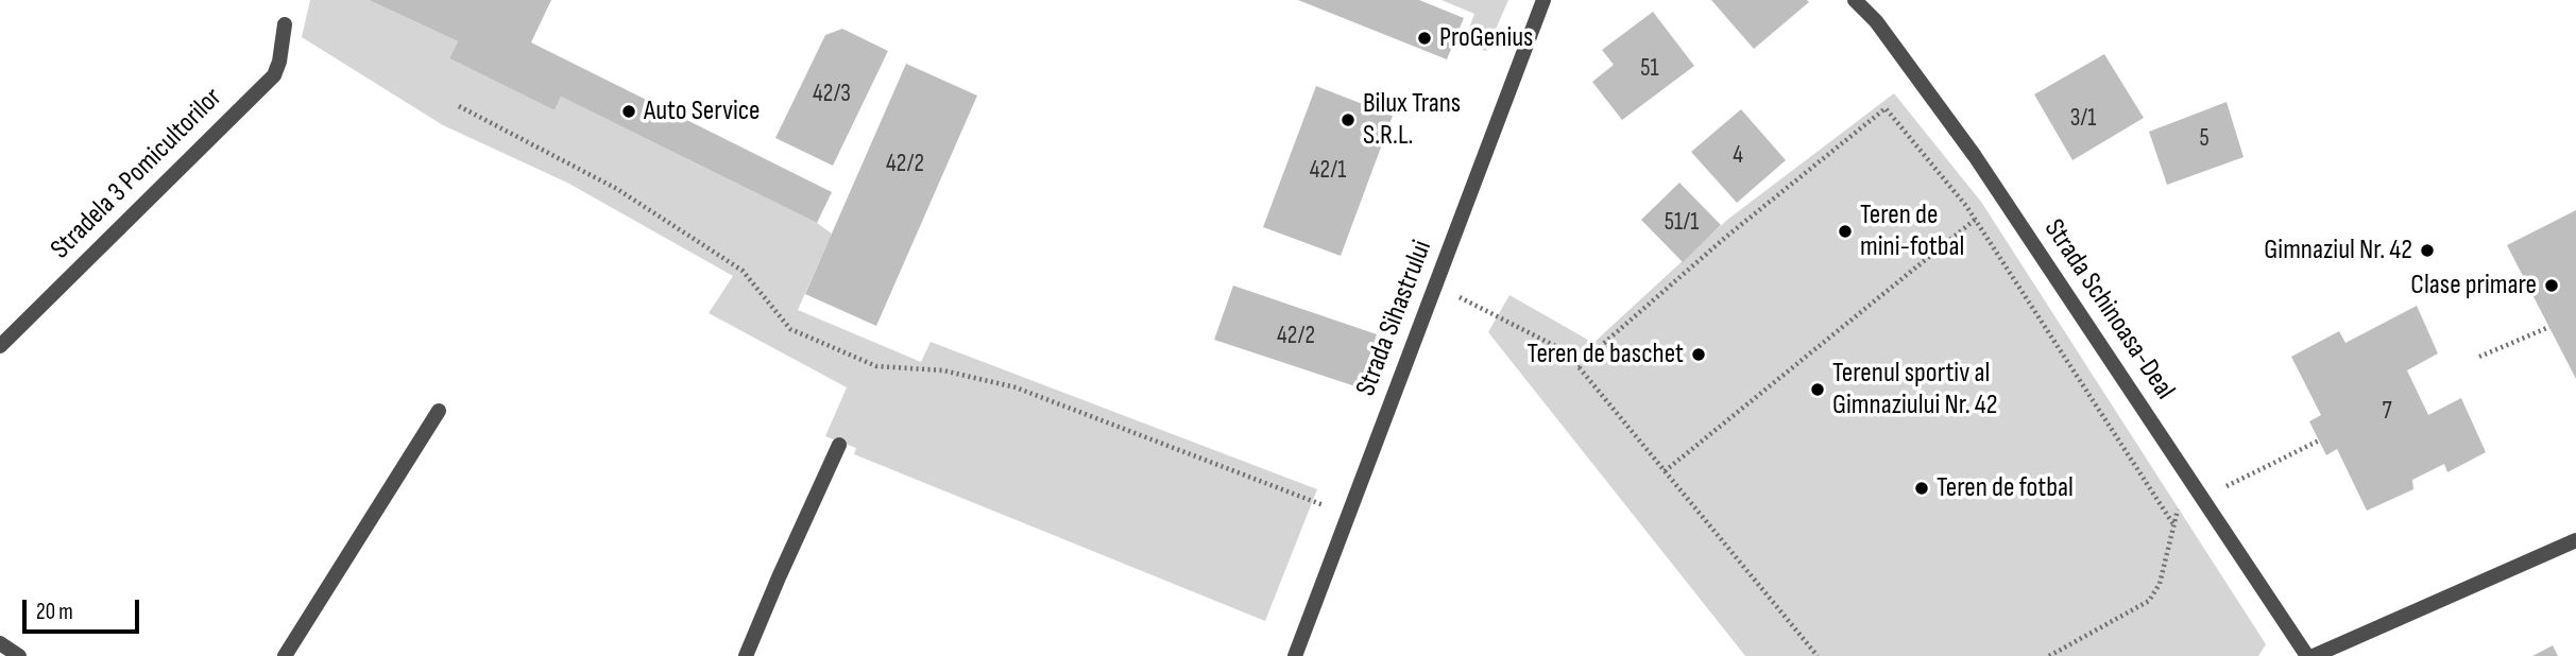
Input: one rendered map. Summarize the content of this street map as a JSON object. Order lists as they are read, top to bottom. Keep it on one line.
{"streets":{"street":["Stradela 3 Pomicultorilor","Strada Schinoasa-Deal","Strada Sihastrului"]},"places":["ProGenius","Auto Service","Bilux Trans S.R.L.","Teren de mini-fotbal","Gimnaziul Nr. 42","Clase primare","Teren de baschet","Terenul sportiv al Gimnaziului Nr. 42","Teren de fotbal"],"house_numbers":["51","42/3","3/1","5","4","42/2","42/1","51/1","42/2","7"],"scale_bar":"20 m"}
